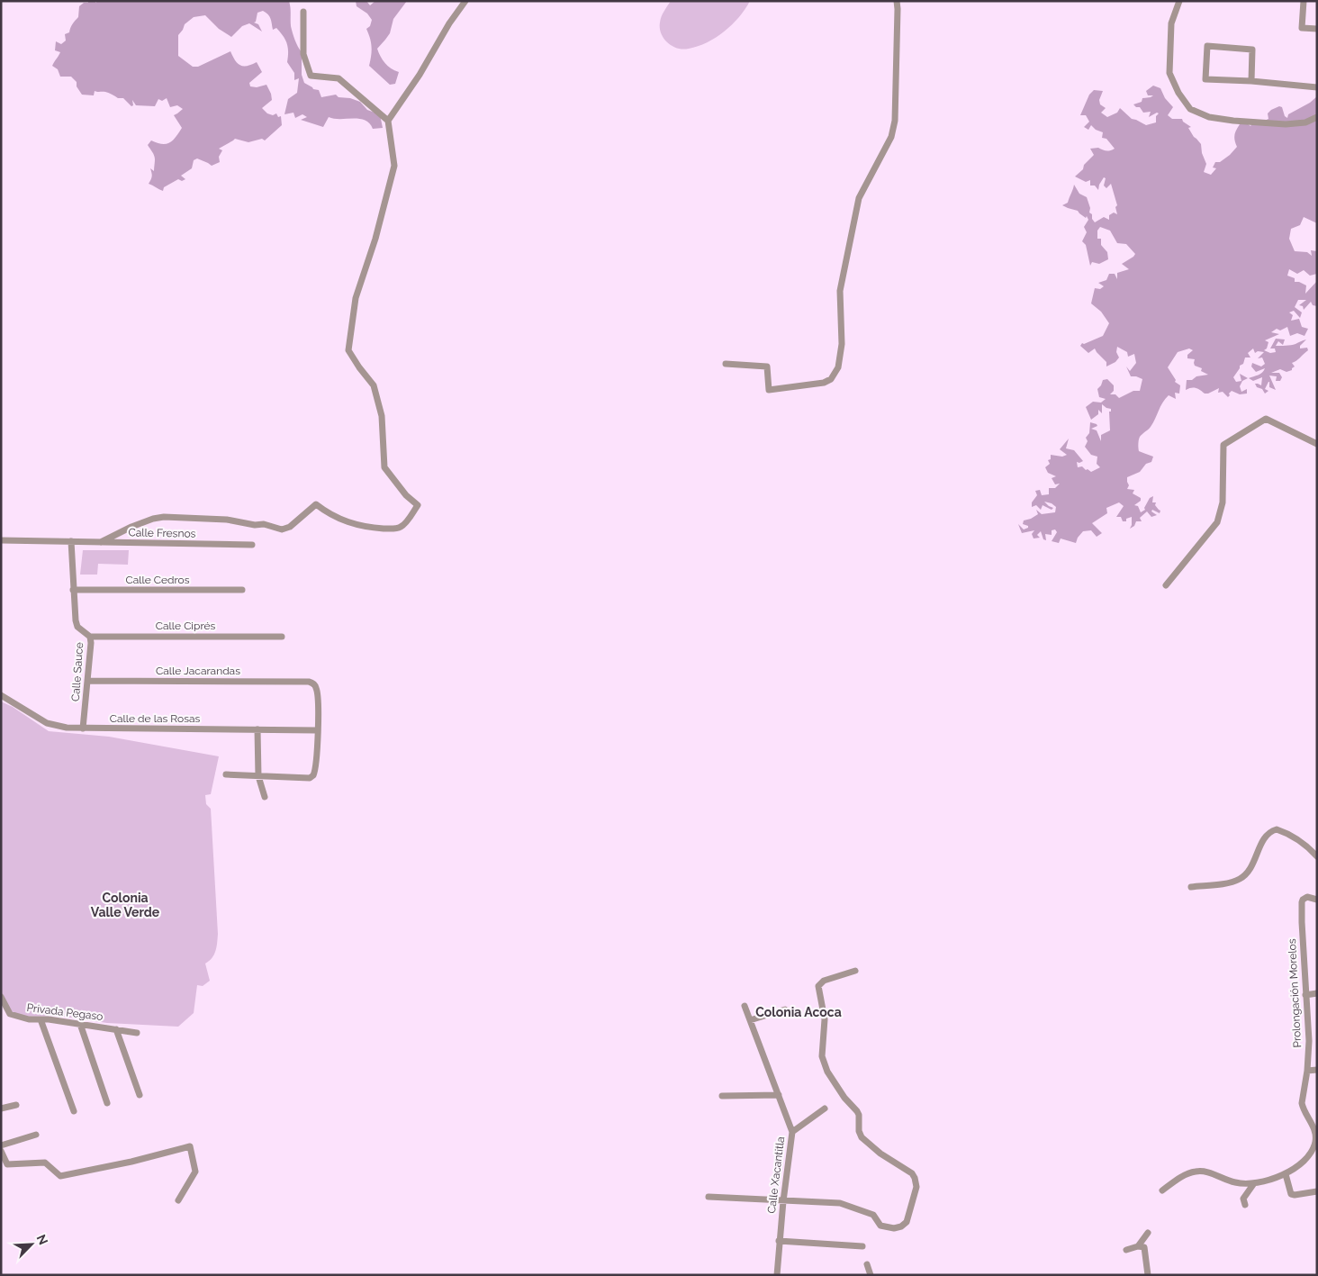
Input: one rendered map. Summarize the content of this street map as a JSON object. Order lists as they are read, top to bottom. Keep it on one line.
{"streets":{"street":["Calle Fresnos","Calle Cedros","Calle Ciprés","Calle Jacarandas","Calle Sauce","Calle de las Rosas","Prolongación Morelos","Privada Pegaso","Calle Xacantitla"]},"crossings":[["Calle Fresnos","Calle Sauce"],["Calle Cedros","Calle Sauce"],["Calle Ciprés","Calle Sauce"],["Calle Jacarandas","Calle Sauce"],["Calle Jacarandas","Calle de las Rosas"],["Calle Sauce","Calle de las Rosas"]],"districts":["Colonia Valle Verde","Colonia Acoca"],"north":"top right"}
